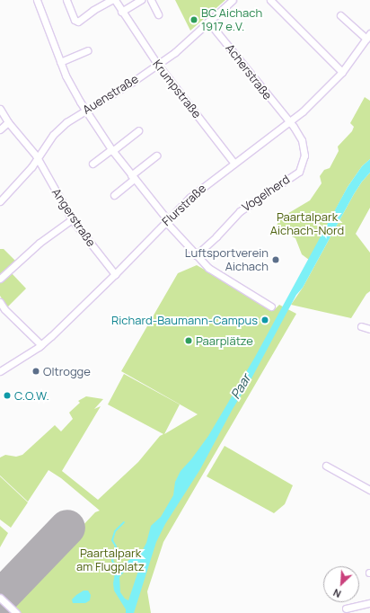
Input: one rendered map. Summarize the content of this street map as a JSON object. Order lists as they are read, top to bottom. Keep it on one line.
{"streets":{"street":["Acherstraße","Krumpstraße","Auenstraße","Vogelherd","Flurstraße","Angerstraße"]},"crossings":[["Acherstraße","Auenstraße"],["Acherstraße","Vogelherd"],["Acherstraße","Flurstraße"],["Krumpstraße","Auenstraße"],["Krumpstraße","Flurstraße"],["Auenstraße","Angerstraße"],["Vogelherd","Flurstraße"],["Flurstraße","Angerstraße"]],"water":["Paar"],"parks":["Paartalpark Aichach-Nord","Paartalpark am Flugplatz"],"places":["BC Aichach 1917 e.V.","Luftsportverein Aichach","Richard-Baumann-Campus","Paarplätze","Oltrogge","C.O.W."],"north":"bottom left"}
